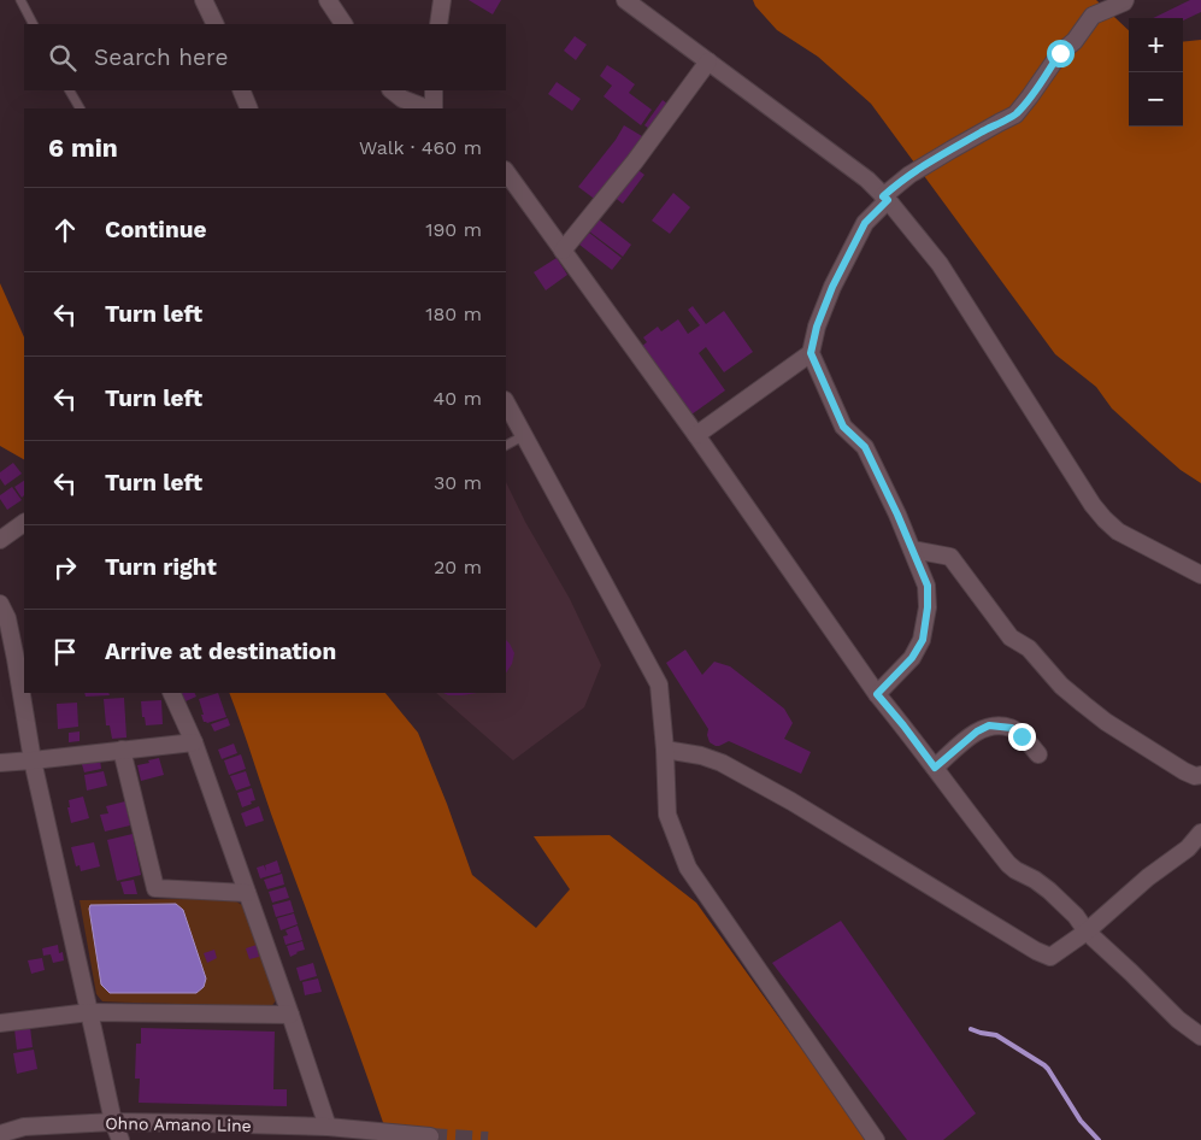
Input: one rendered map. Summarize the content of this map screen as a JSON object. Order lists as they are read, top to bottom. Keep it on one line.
{"streets":{"street":["Ohno Amano Line"]},"page":{"map_buttons":["+","−"],"search":"Search here","heading":["6 min","Walk · 460 m"],"list":[["Continue","190 m"],["Turn left","180 m"],["Turn left","40 m"],["Turn left","30 m"],["Turn right","20 m"],"Arrive at destination"]}}
